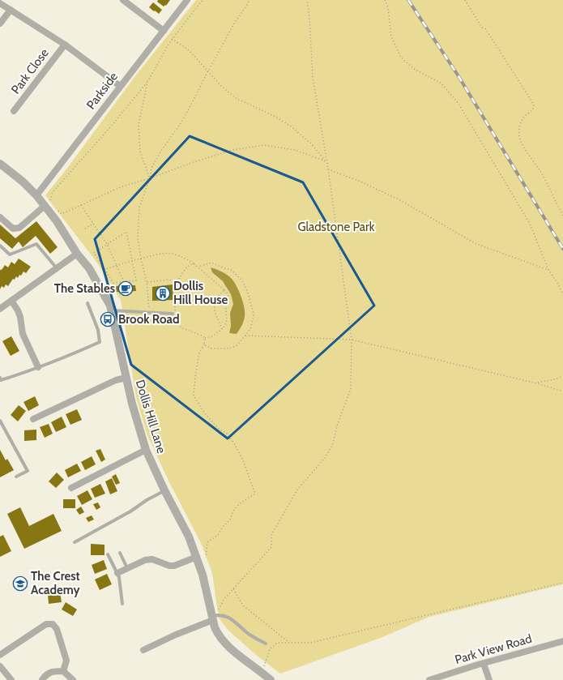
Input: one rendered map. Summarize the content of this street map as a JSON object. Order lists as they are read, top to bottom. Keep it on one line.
{"streets":{"street":["Park Close","Parkside","Dollis Hill Lane","Park View Road"]},"crossings":[["Parkside","Dollis Hill Lane"]],"parks":["Gladstone Park"],"places":{"cafe":["The Stables"],"building":["Dollis Hill House"],"bus stop":["Brook Road"],"school or university":["The Crest Academy"]}}
